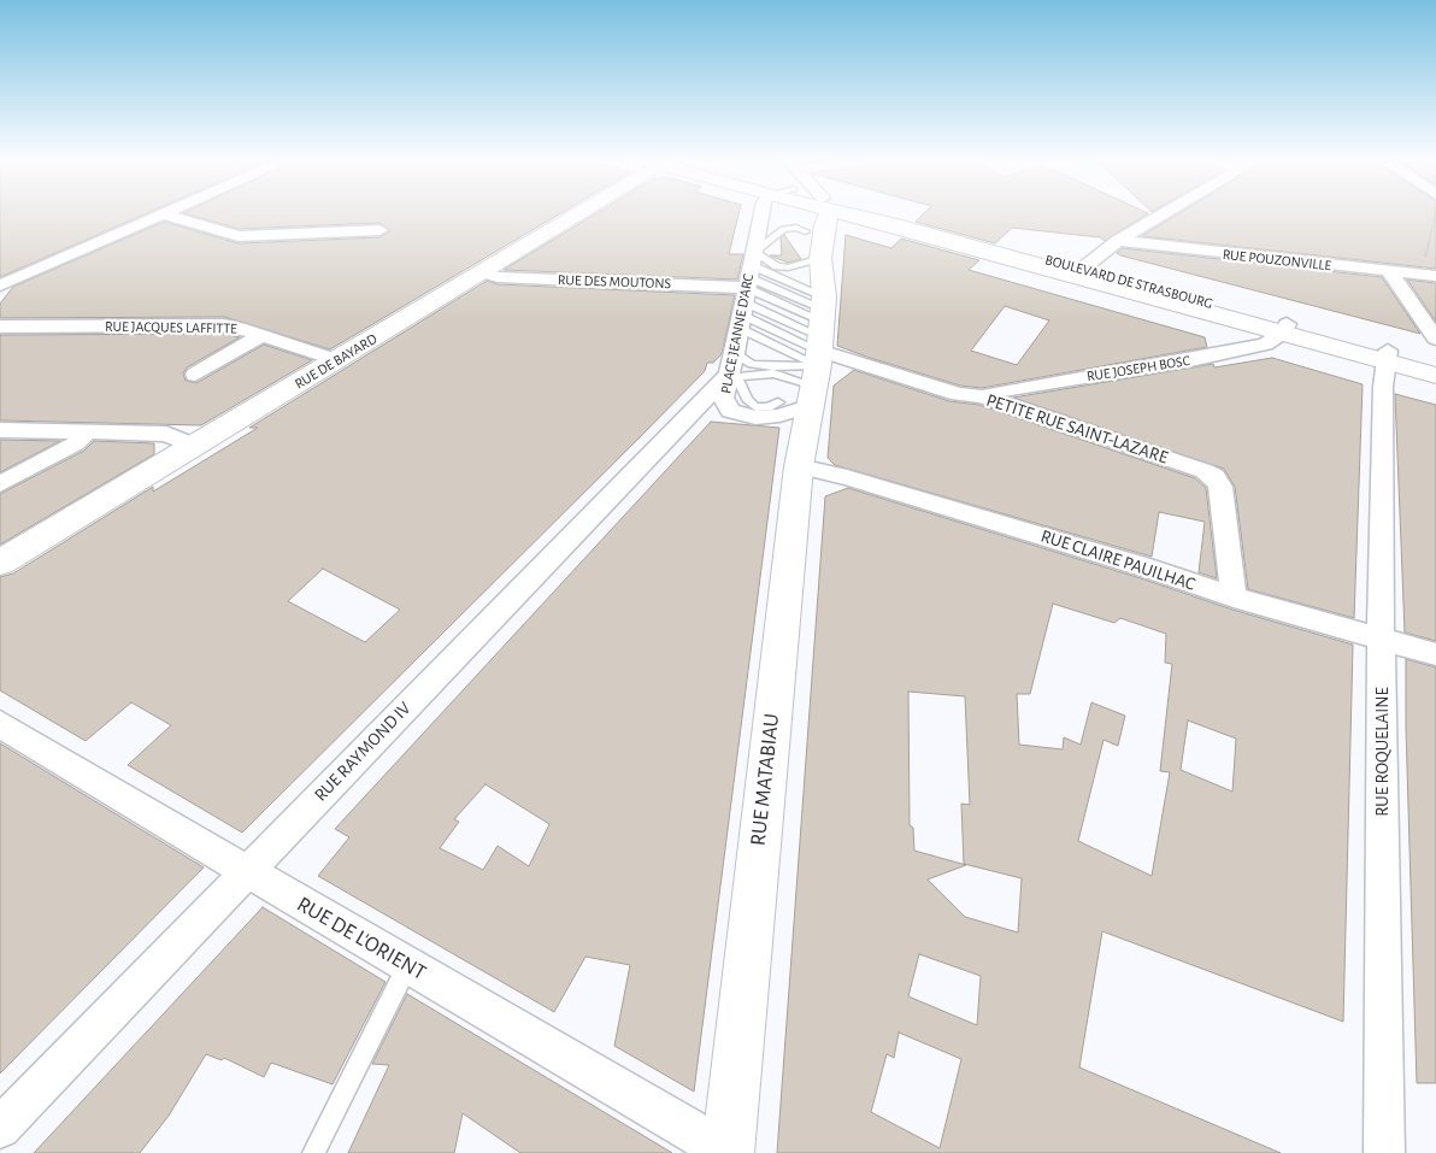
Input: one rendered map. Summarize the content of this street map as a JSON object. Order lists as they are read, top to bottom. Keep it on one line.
{"streets":{"main road":["BOULEVARD DE STRASBOURG","RUE DE BAYARD","RUE MATABIAU"],"street":["RUE POUZONVILLE","RUE DES MOUTONS","RUE JACQUES LAFFITTE","PLACE JEANNE D'ARC","RUE JOSEPH BOSC","PETITE RUE SAINT-LAZARE","RUE CLAIRE PAUILHAC","RUE RAYMOND IV","RUE ROQUELAINE","RUE DE L'ORIENT"]},"crossings":[["RUE DES MOUTONS","PLACE JEANNE D'ARC"],["RUE DES MOUTONS","RUE DE BAYARD"],["RUE DES MOUTONS","RUE RAYMOND IV"],["BOULEVARD DE STRASBOURG","RUE JOSEPH BOSC"],["BOULEVARD DE STRASBOURG","RUE ROQUELAINE"],["RUE JACQUES LAFFITTE","RUE DE BAYARD"],["PLACE JEANNE D'ARC","PETITE RUE SAINT-LAZARE"],["PLACE JEANNE D'ARC","RUE RAYMOND IV"],["PLACE JEANNE D'ARC","RUE MATABIAU"],["RUE JOSEPH BOSC","PETITE RUE SAINT-LAZARE"],["PETITE RUE SAINT-LAZARE","RUE CLAIRE PAUILHAC"],["PETITE RUE SAINT-LAZARE","RUE MATABIAU"],["RUE CLAIRE PAUILHAC","RUE ROQUELAINE"],["RUE CLAIRE PAUILHAC","RUE MATABIAU"],["RUE RAYMOND IV","RUE DE L'ORIENT"]]}
